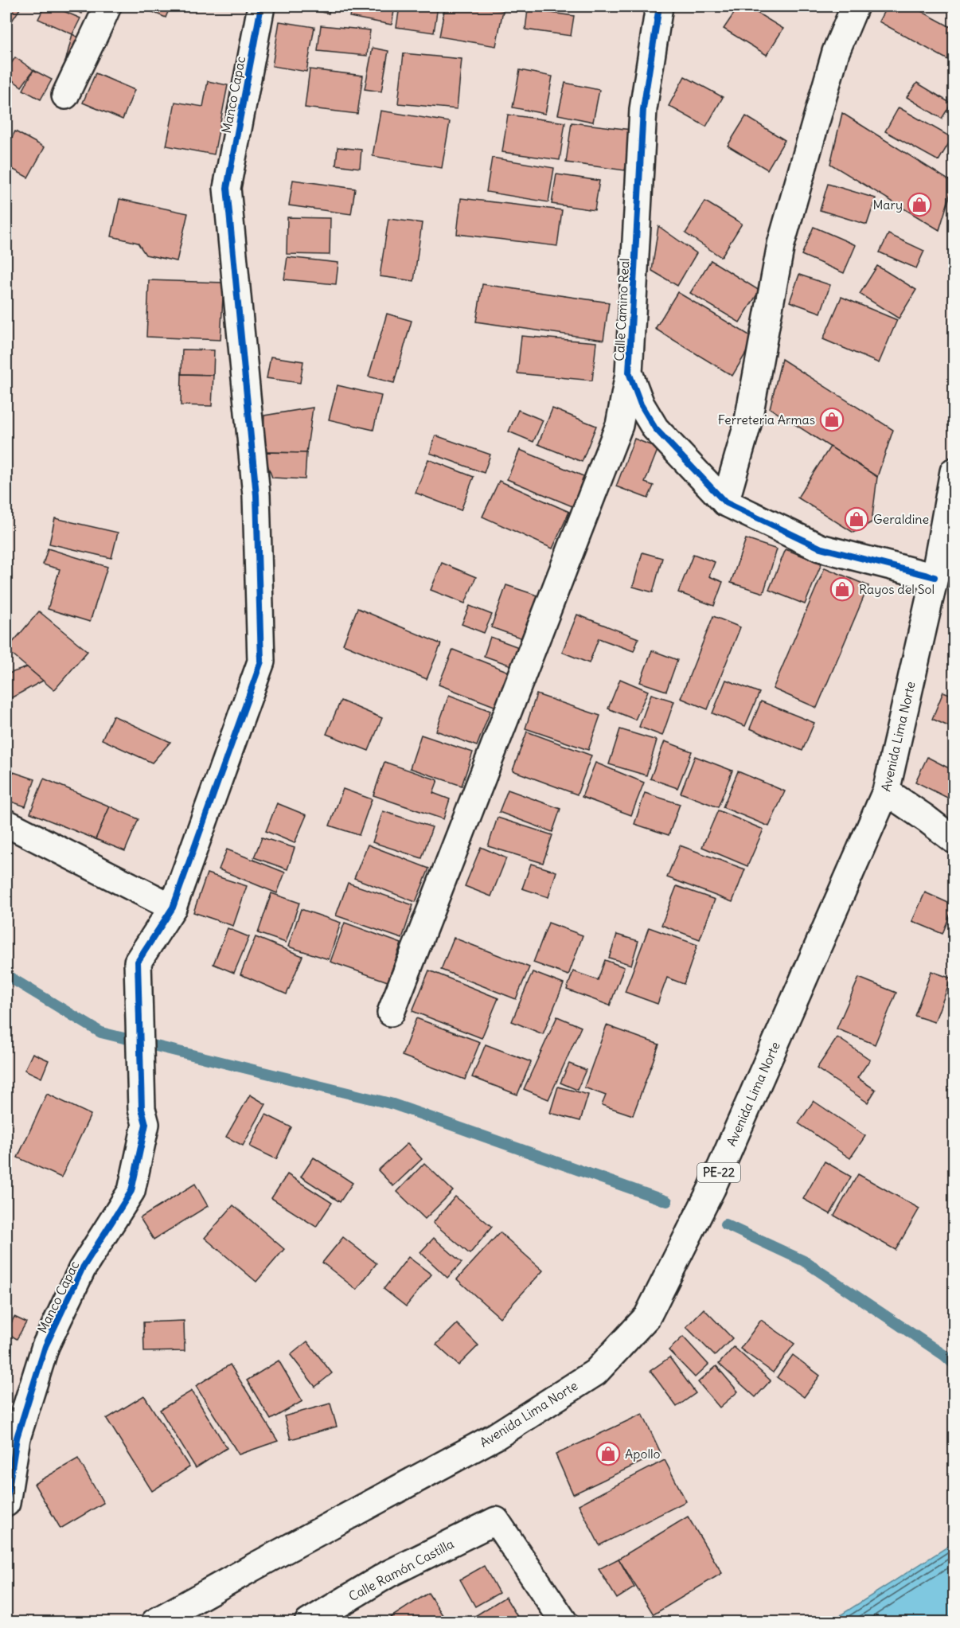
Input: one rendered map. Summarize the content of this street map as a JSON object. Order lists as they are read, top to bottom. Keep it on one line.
{"streets":{"main road":["Manco Capac","Calle Camino Real","Avenida Lima Norte","PE-22","Calle Ramón Castilla"]},"crossings":[["Calle Camino Real","Avenida Lima Norte"]],"places":{"shop":["Mary","Ferreteria Armas","Geraldine","Rayos del Sol","Apollo"]}}
